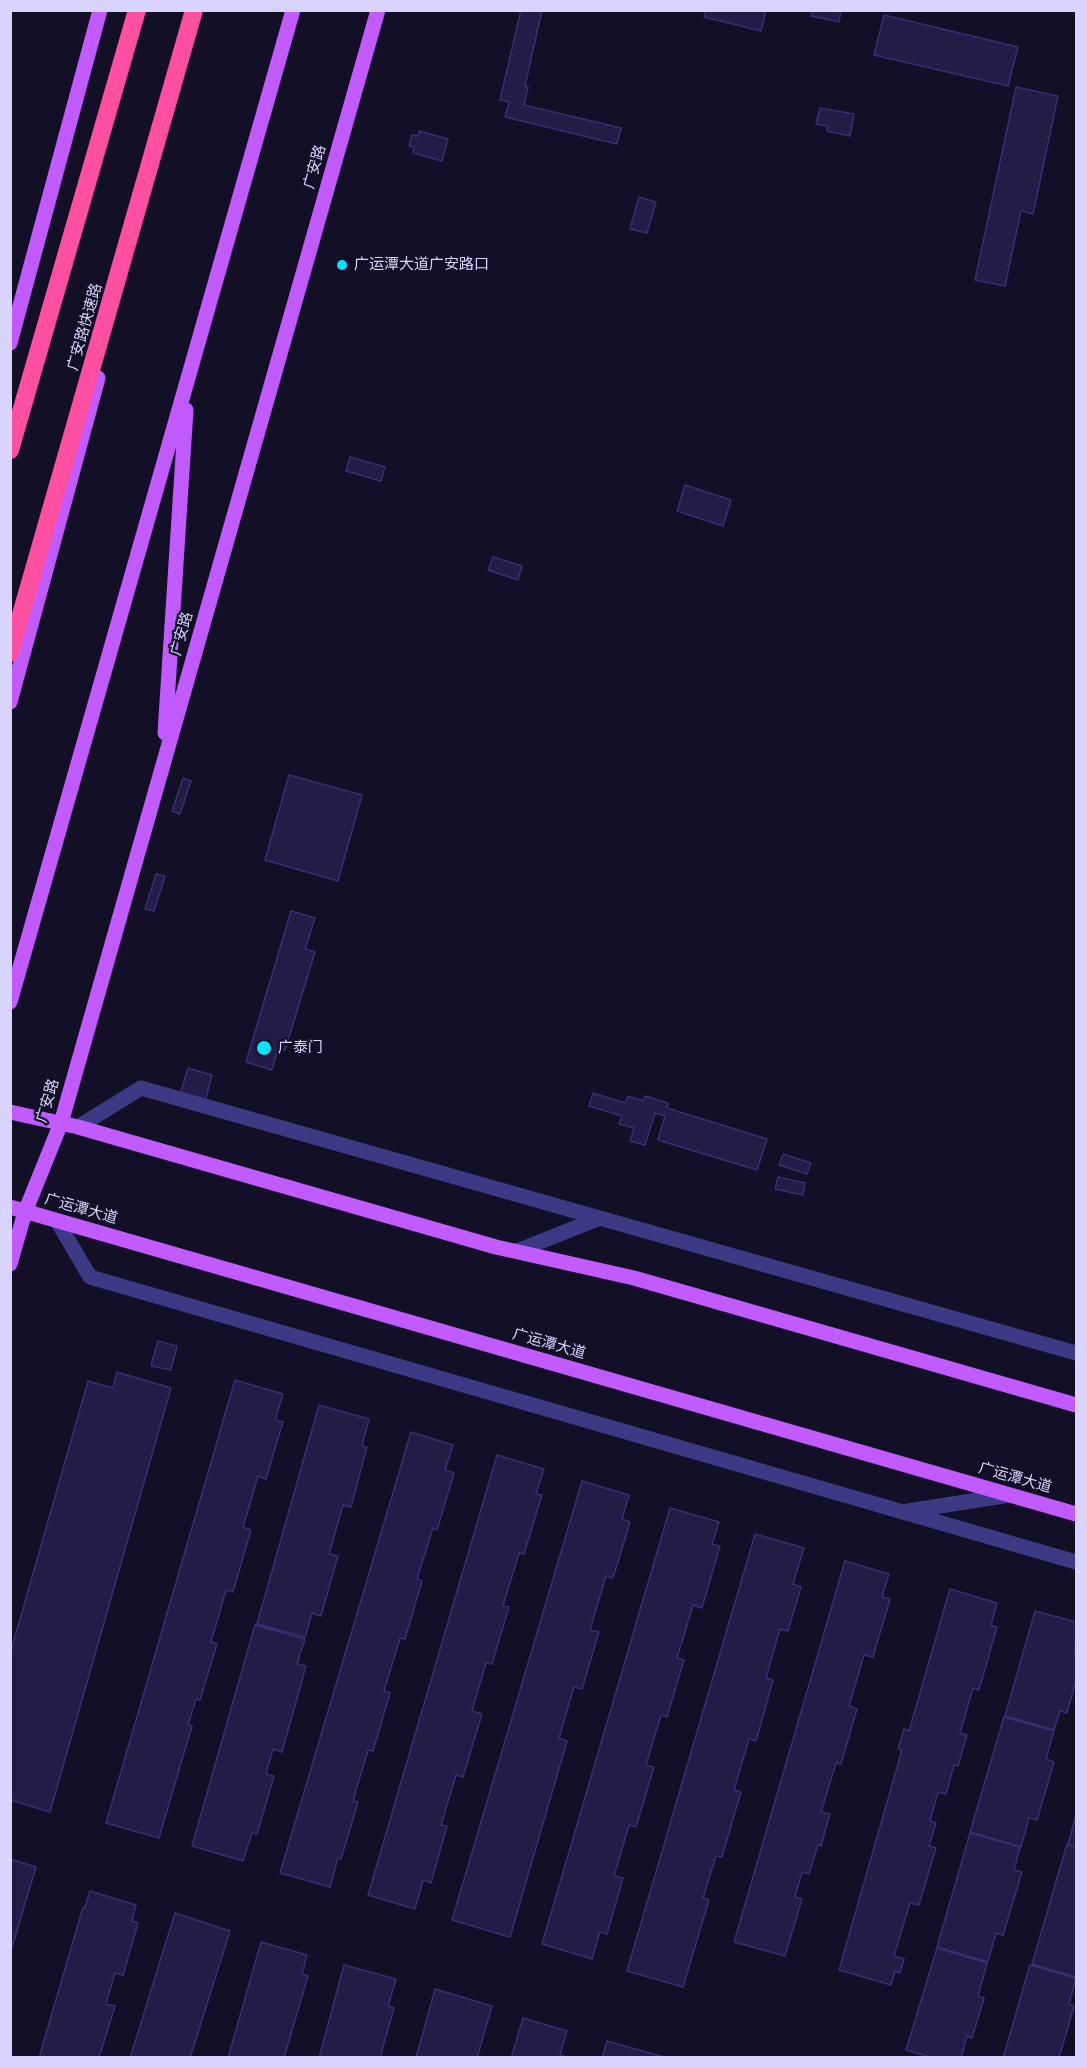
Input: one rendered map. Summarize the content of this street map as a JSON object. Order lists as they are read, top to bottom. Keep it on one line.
{"streets":{"highway":["广安路快速路"],"main road":["广安路","广运潭大道"]},"crossings":[["广安路","广运潭大道"]],"places":["广运潭大道广安路口","广泰门"]}
